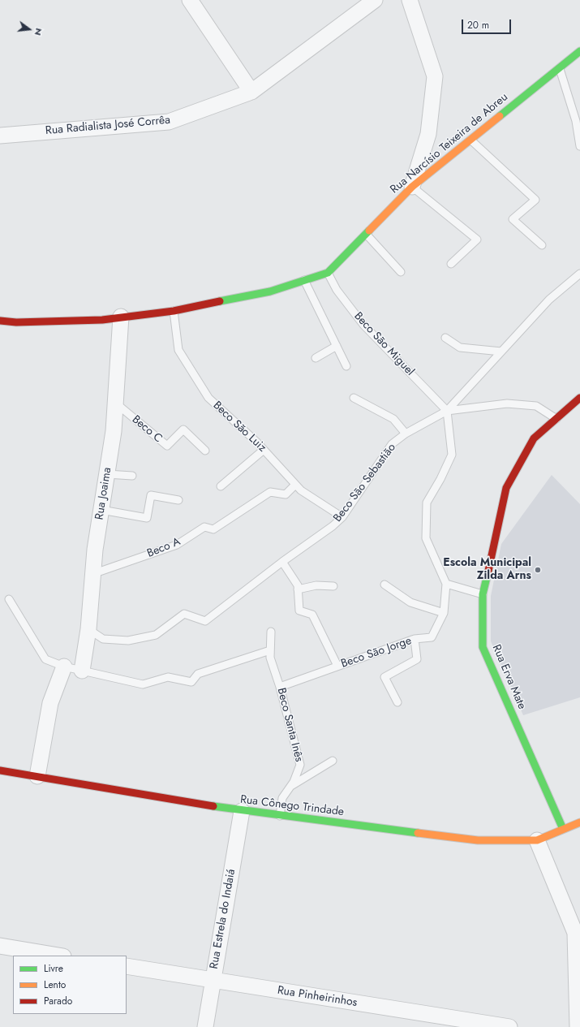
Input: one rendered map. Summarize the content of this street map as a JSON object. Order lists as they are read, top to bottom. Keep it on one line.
{"streets":{"street":["Rua Radialista José Corrêa","Rua Narcísio Teixeira de Abreu","Rua Joaima","Rua Erva Mate","Rua Cônego Trindade","Rua Estrela do Indaiá","Rua Pinheirinhos"],"lane":["Beco São Miguel","Beco São Luiz","Beco C","Beco São Sebastião","Beco A","Beco São Jorge","Beco Santa Inês"]},"crossings":[["Rua Narcísio Teixeira de Abreu","Beco São Miguel"],["Rua Narcísio Teixeira de Abreu","Beco São Luiz"],["Rua Narcísio Teixeira de Abreu","Rua Joaima"],["Beco São Miguel","Beco São Sebastião"],["Beco São Miguel","Beco São Jorge"],["Beco São Luiz","Beco São Sebastião"],["Beco São Luiz","Beco A"],["Beco C","Rua Joaima"],["Beco São Sebastião","Rua Joaima"],["Beco São Sebastião","Beco São Jorge"],["Rua Joaima","Beco A"],["Beco São Jorge","Beco Santa Inês"],["Rua Erva Mate","Rua Cônego Trindade"],["Beco Santa Inês","Rua Cônego Trindade"],["Rua Cônego Trindade","Rua Estrela do Indaiá"],["Rua Estrela do Indaiá","Rua Pinheirinhos"]],"places":["Escola Municipal Zilda Arns"],"legend":["Livre","Lento","Parado"],"scale_bar":"20 m","north":"right"}
